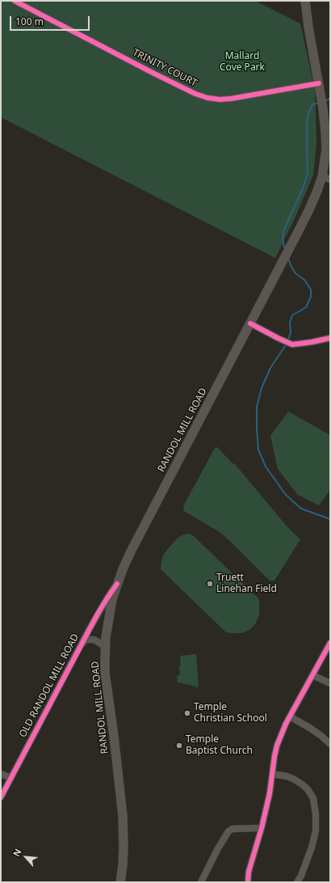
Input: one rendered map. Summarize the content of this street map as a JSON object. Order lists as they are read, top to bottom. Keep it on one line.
{"streets":{"main road":["RANDOL MILL ROAD"],"street":["TRINITY COURT","OLD RANDOL MILL ROAD"]},"crossings":[["TRINITY COURT","RANDOL MILL ROAD"],["RANDOL MILL ROAD","OLD RANDOL MILL ROAD"]],"parks":["Mallard Cove Park"],"places":["Truett Linehan Field","Temple Christian School","Temple Baptist Church"],"scale_bar":"100 m","north":"top left"}
